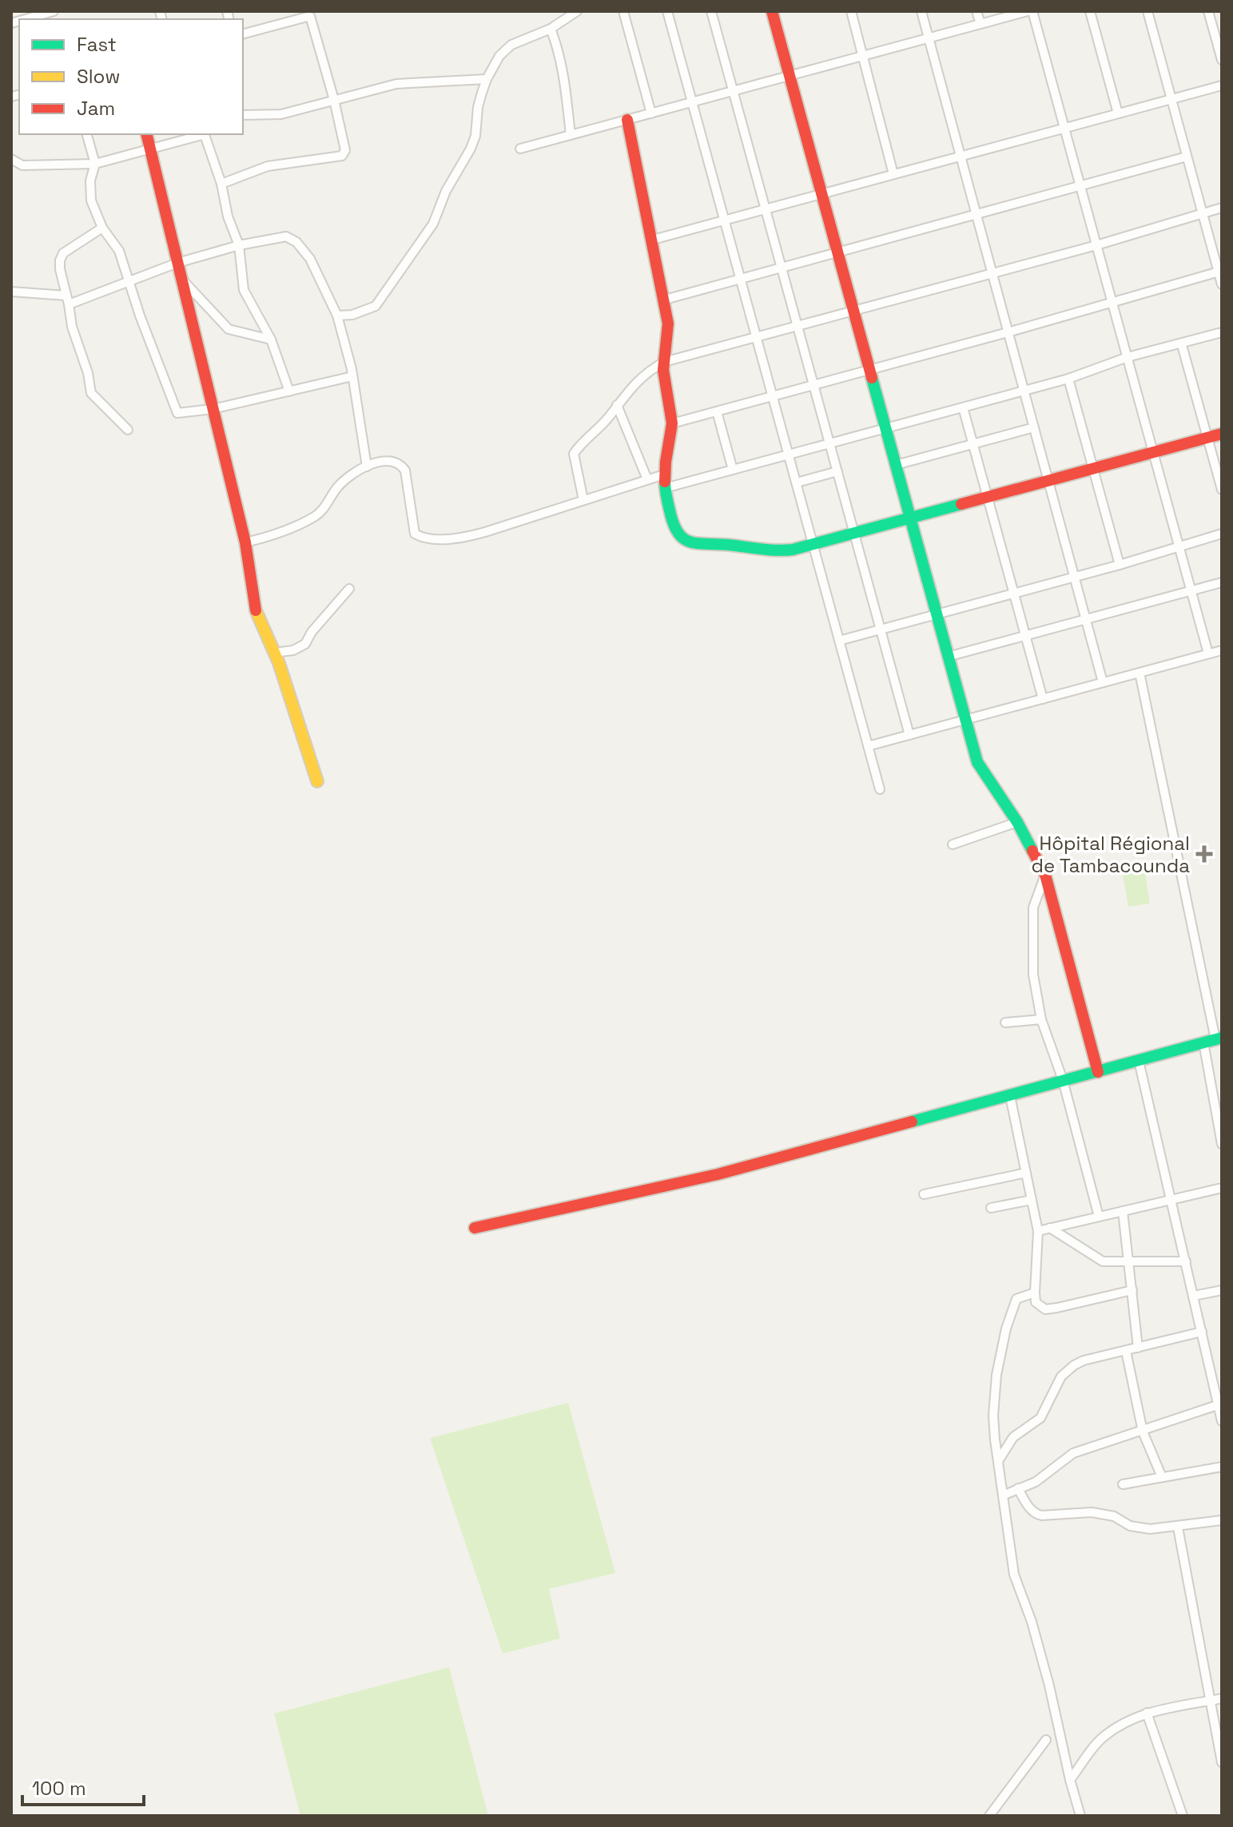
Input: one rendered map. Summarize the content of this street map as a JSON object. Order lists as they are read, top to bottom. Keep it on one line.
{"places":{"health":["Hôpital Régional de Tambacounda"]},"legend":["Fast","Slow","Jam"],"scale_bar":"100 m"}
